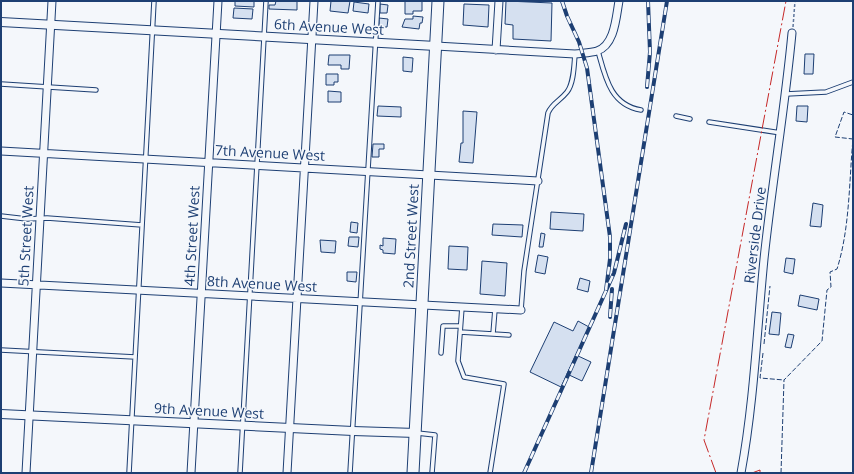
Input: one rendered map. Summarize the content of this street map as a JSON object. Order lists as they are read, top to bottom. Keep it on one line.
{"streets":{"main road":["2nd Street West"],"street":["6th Avenue West","7th Avenue West","Riverside Drive","5th Street West","4th Street West","8th Avenue West","9th Avenue West"]},"crossings":[["6th Avenue West","5th Street West"],["6th Avenue West","4th Street West"],["6th Avenue West","2nd Street West"],["7th Avenue West","5th Street West"],["7th Avenue West","4th Street West"],["7th Avenue West","2nd Street West"],["5th Street West","8th Avenue West"],["5th Street West","9th Avenue West"],["4th Street West","8th Avenue West"],["4th Street West","9th Avenue West"],["2nd Street West","8th Avenue West"],["2nd Street West","9th Avenue West"]]}
